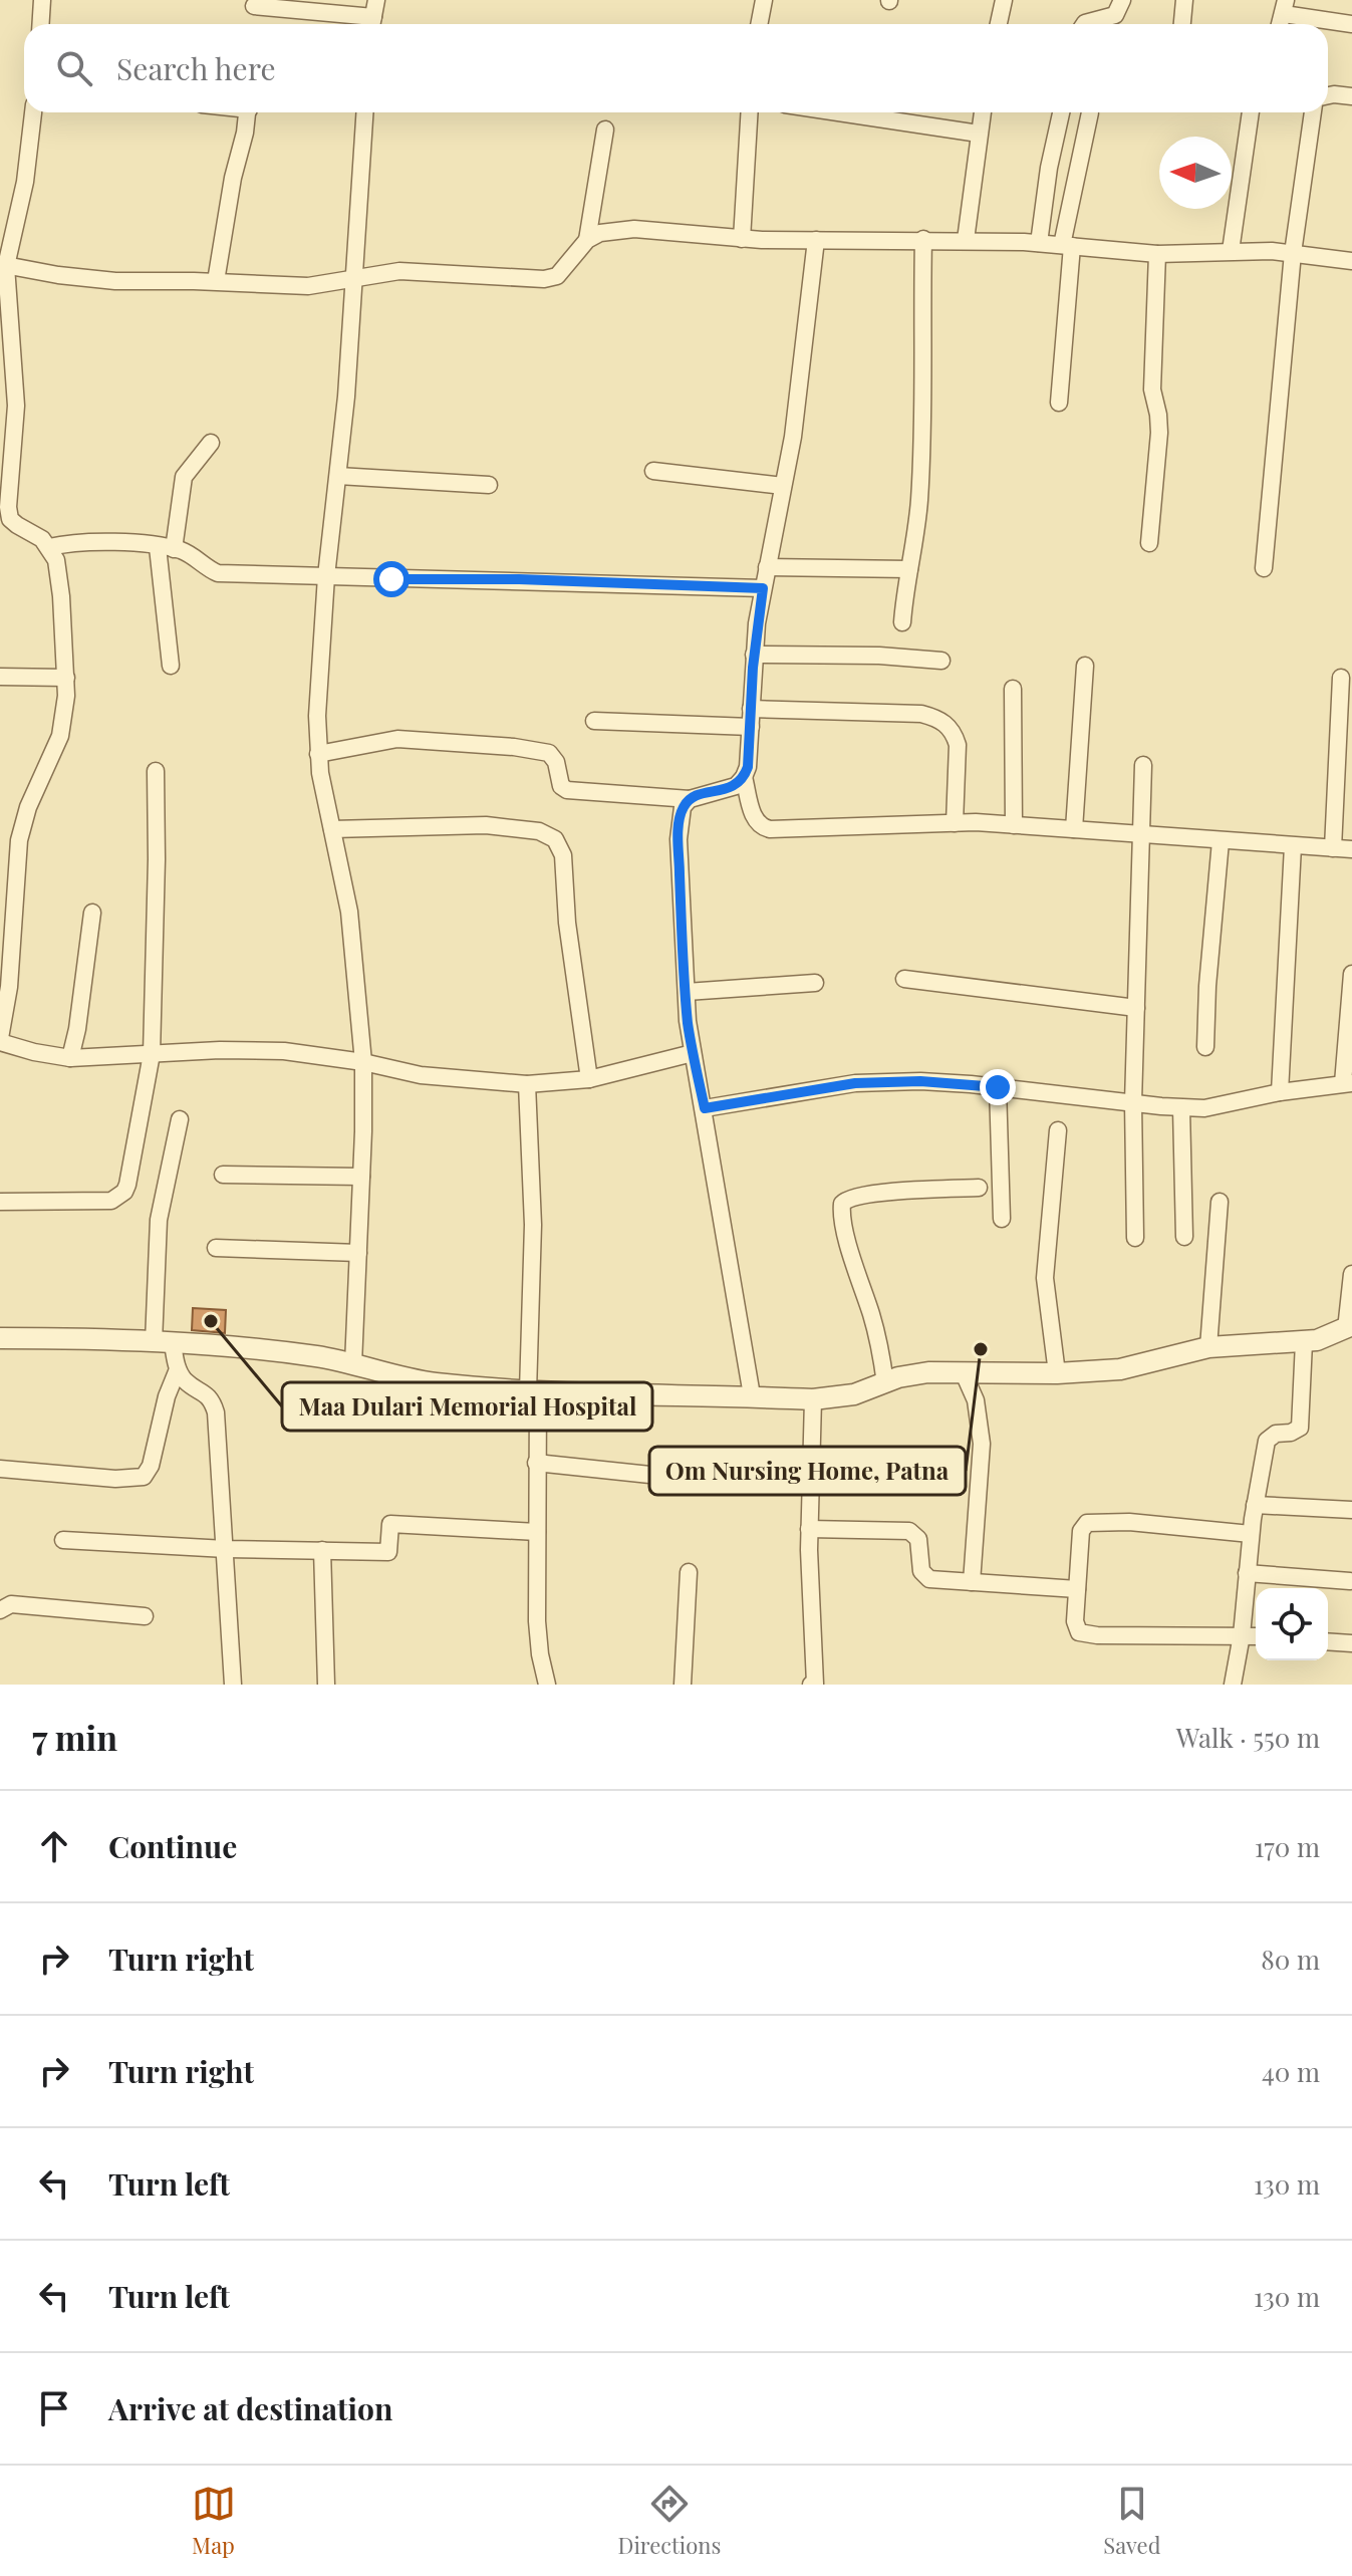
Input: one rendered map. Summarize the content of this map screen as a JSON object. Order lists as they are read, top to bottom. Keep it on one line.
{"places":["Maa Dulari Memorial Hospital","Om Nursing Home, Patna"],"north":"left","page":{"search":"Search here","heading":["7 min","Walk · 550 m"],"list":[["Continue","170 m"],["Turn right","80 m"],["Turn right","40 m"],["Turn left","130 m"],["Turn left","130 m"],"Arrive at destination"],"nav":["Map","Directions","Saved"]}}
